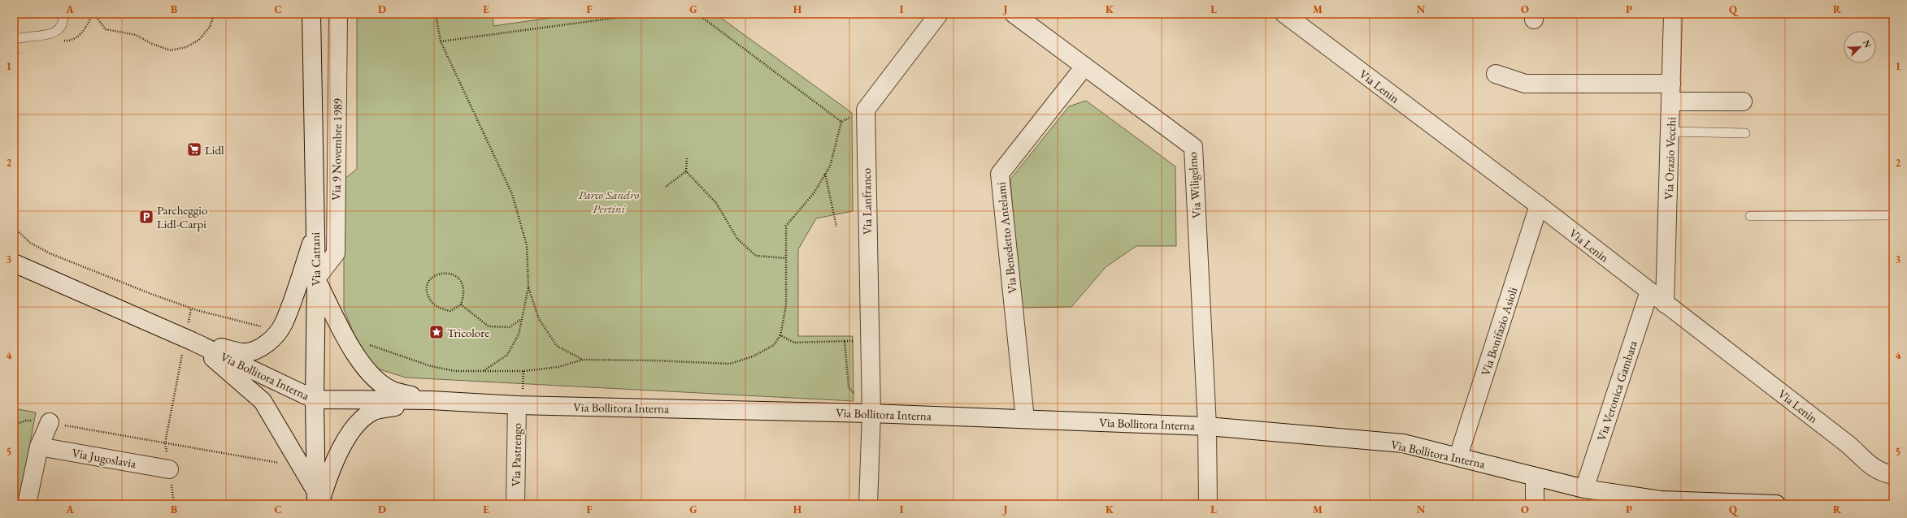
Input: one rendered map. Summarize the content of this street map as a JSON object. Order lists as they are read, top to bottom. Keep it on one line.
{"streets":{"street":["Via Lenin","Via 9 Novembre 1989","Via Orazio Vecchi","Via Wiligelmo","Via Lanfranco","Via Benedetto Antelami","Via Cattani","Via Bonifazio Asioli","Via Bollitora Interna","Via Veronica Gambara","Via Pastrengo","Via Jugoslavia"]},"crossings":[["Via Lenin","Via Orazio Vecchi"],["Via Lenin","Via Bonifazio Asioli"],["Via Lenin","Via Veronica Gambara"],["Via 9 Novembre 1989","Via Cattani"],["Via Wiligelmo","Via Benedetto Antelami"],["Via Wiligelmo","Via Bollitora Interna"],["Via Lanfranco","Via Bollitora Interna"],["Via Benedetto Antelami","Via Bollitora Interna"],["Via Cattani","Via Bollitora Interna"],["Via Bonifazio Asioli","Via Bollitora Interna"],["Via Bollitora Interna","Via Veronica Gambara"],["Via Bollitora Interna","Via Pastrengo"]],"parks":["Parco Sandro Pertini"],"places":{"supermarket":["Lidl"],"parking":["Parcheggio Lidl-Carpi"],"place":["Tricolore"]},"north":"top right","grid":{"columns":["A","B","C","D","E","F","G","H","I","J","K","L","M","N","O","P","Q","R"],"rows":["1","2","3","4","5"]}}
